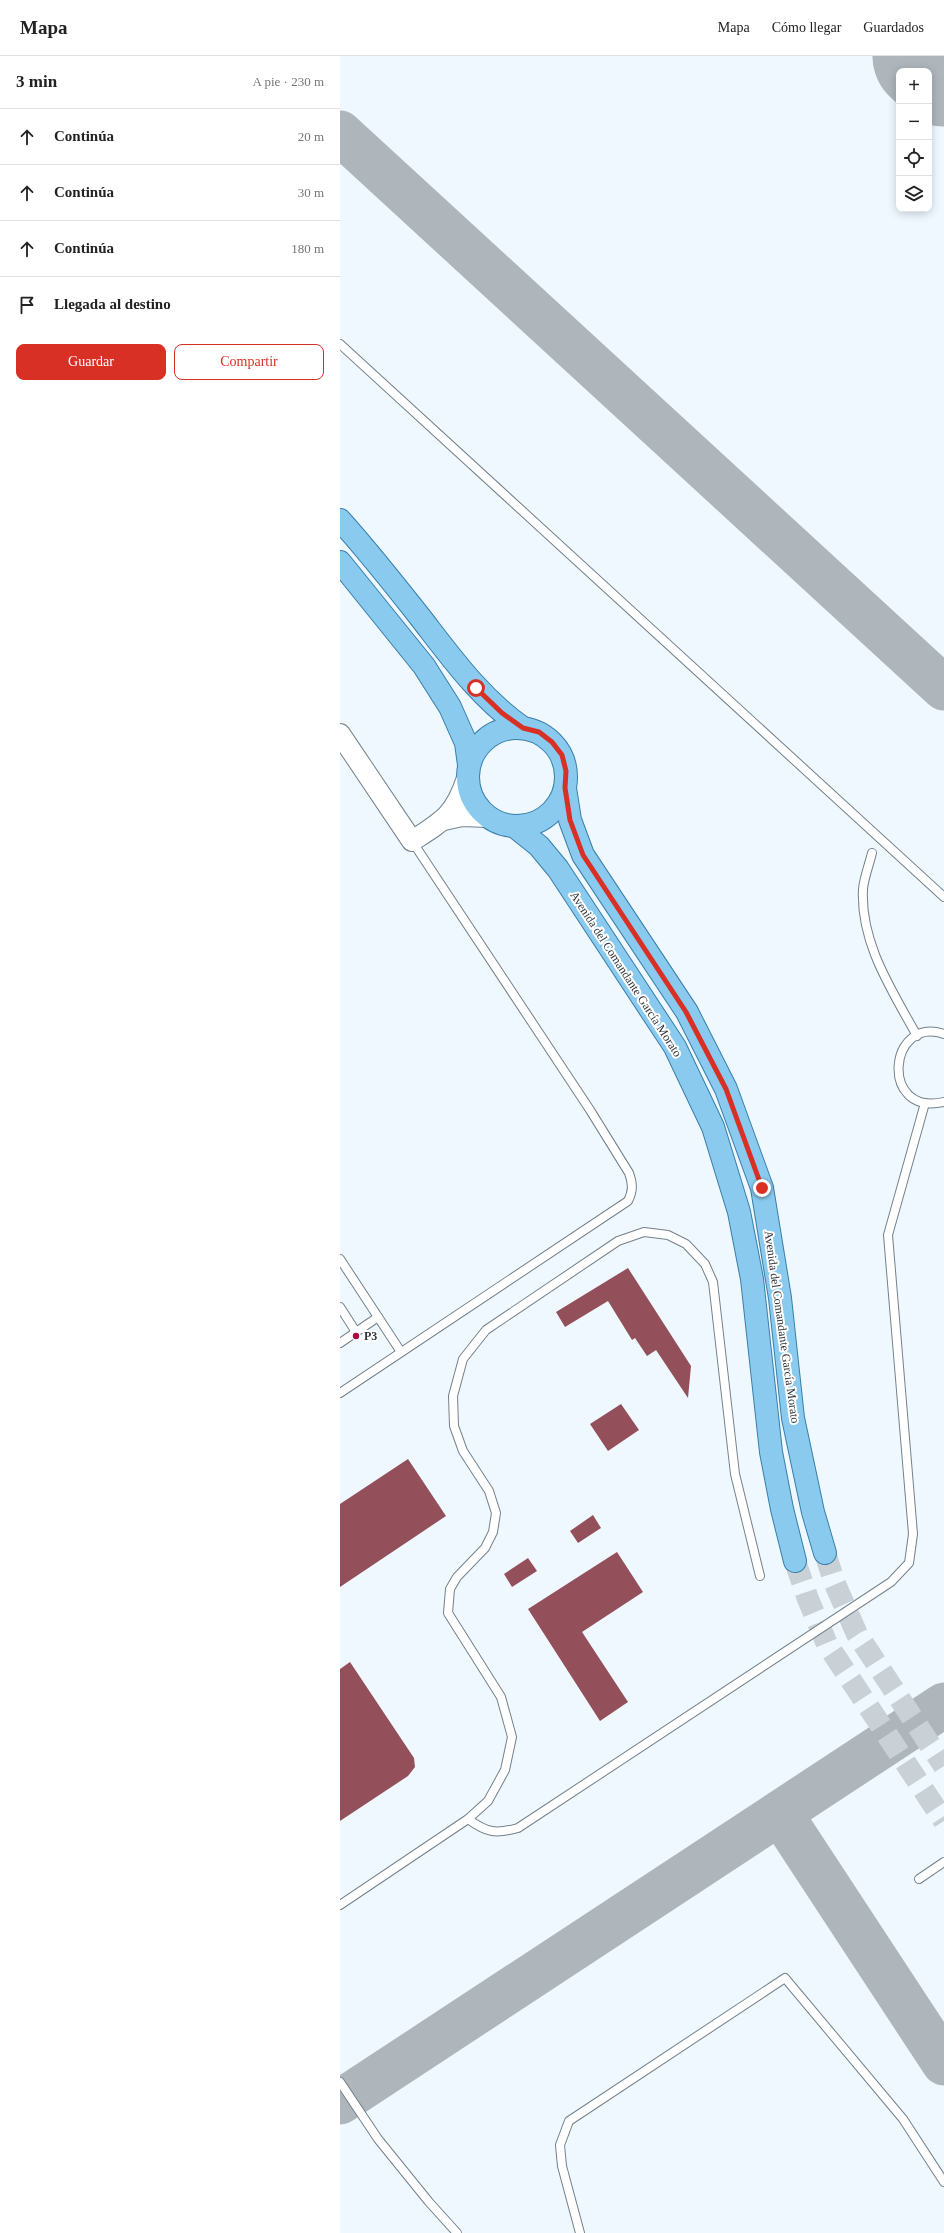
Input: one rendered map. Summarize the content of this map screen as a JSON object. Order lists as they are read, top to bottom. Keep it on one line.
{"streets":{"main road":["Avenida del Comandante García Morato"]},"places":["P3"],"page":{"header":"Mapa","nav":["Mapa","Cómo llegar","Guardados"],"heading":["3 min","A pie · 230 m"],"map_buttons":["+","−"],"list":[["Continúa","20 m"],["Continúa","30 m"],["Continúa","180 m"],"Llegada al destino"],"buttons":["Guardar","Compartir"]}}
